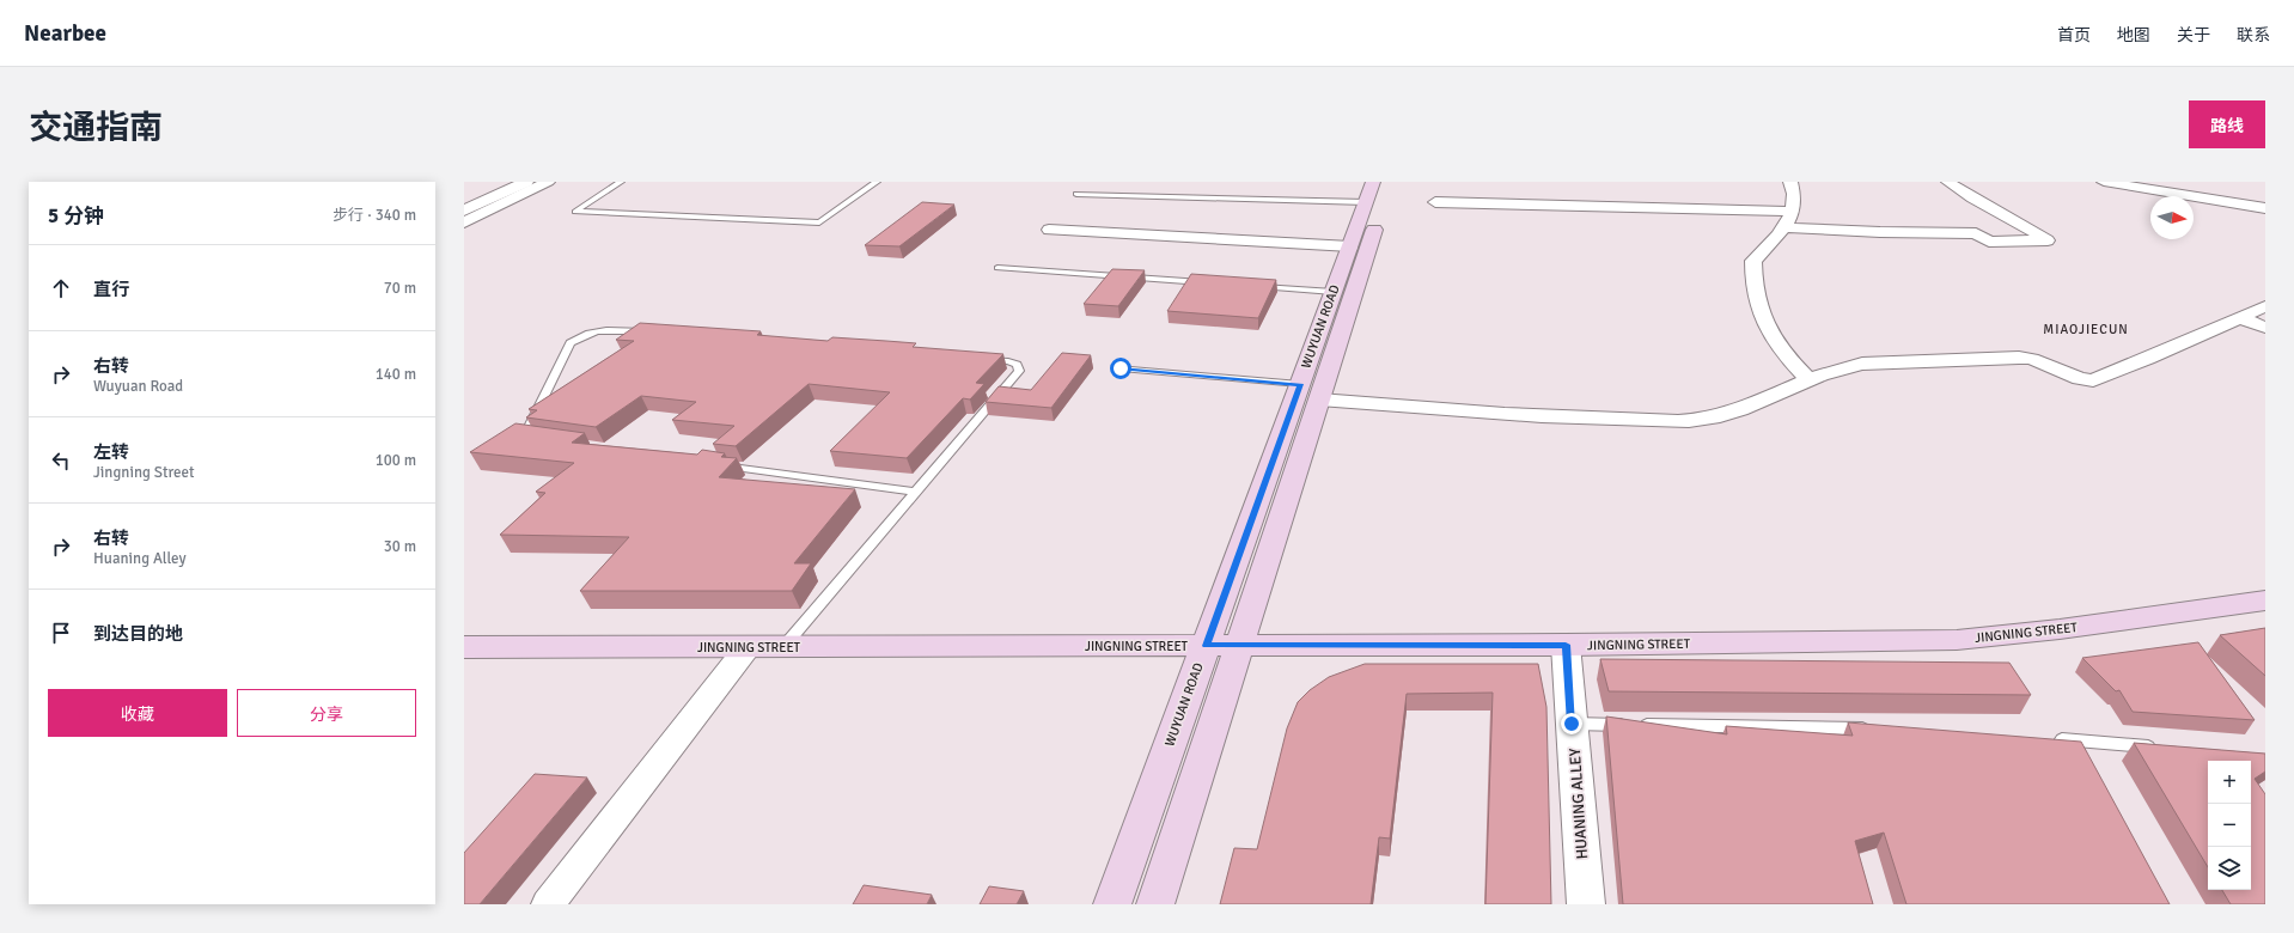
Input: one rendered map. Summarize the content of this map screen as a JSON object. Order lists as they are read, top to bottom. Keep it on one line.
{"streets":{"main road":["WUYUAN ROAD","JINGNING STREET"],"street":["HUANING ALLEY"]},"crossings":[["WUYUAN ROAD","JINGNING STREET"],["JINGNING STREET","HUANING ALLEY"]],"districts":["MIAOJIECUN"],"north":"right","page":{"header":"Nearbee","nav":["首页","地图","关于","联系"],"title":"交通指南","buttons":["路线",["收藏","分享"]],"heading":["5 分钟","步行 · 340 m"],"list":[["直行","70 m"],["右转","Wuyuan Road","140 m"],["左转","Jingning Street","100 m"],["右转","Huaning Alley","30 m"],"到达目的地"],"map_buttons":["+","−"]}}
